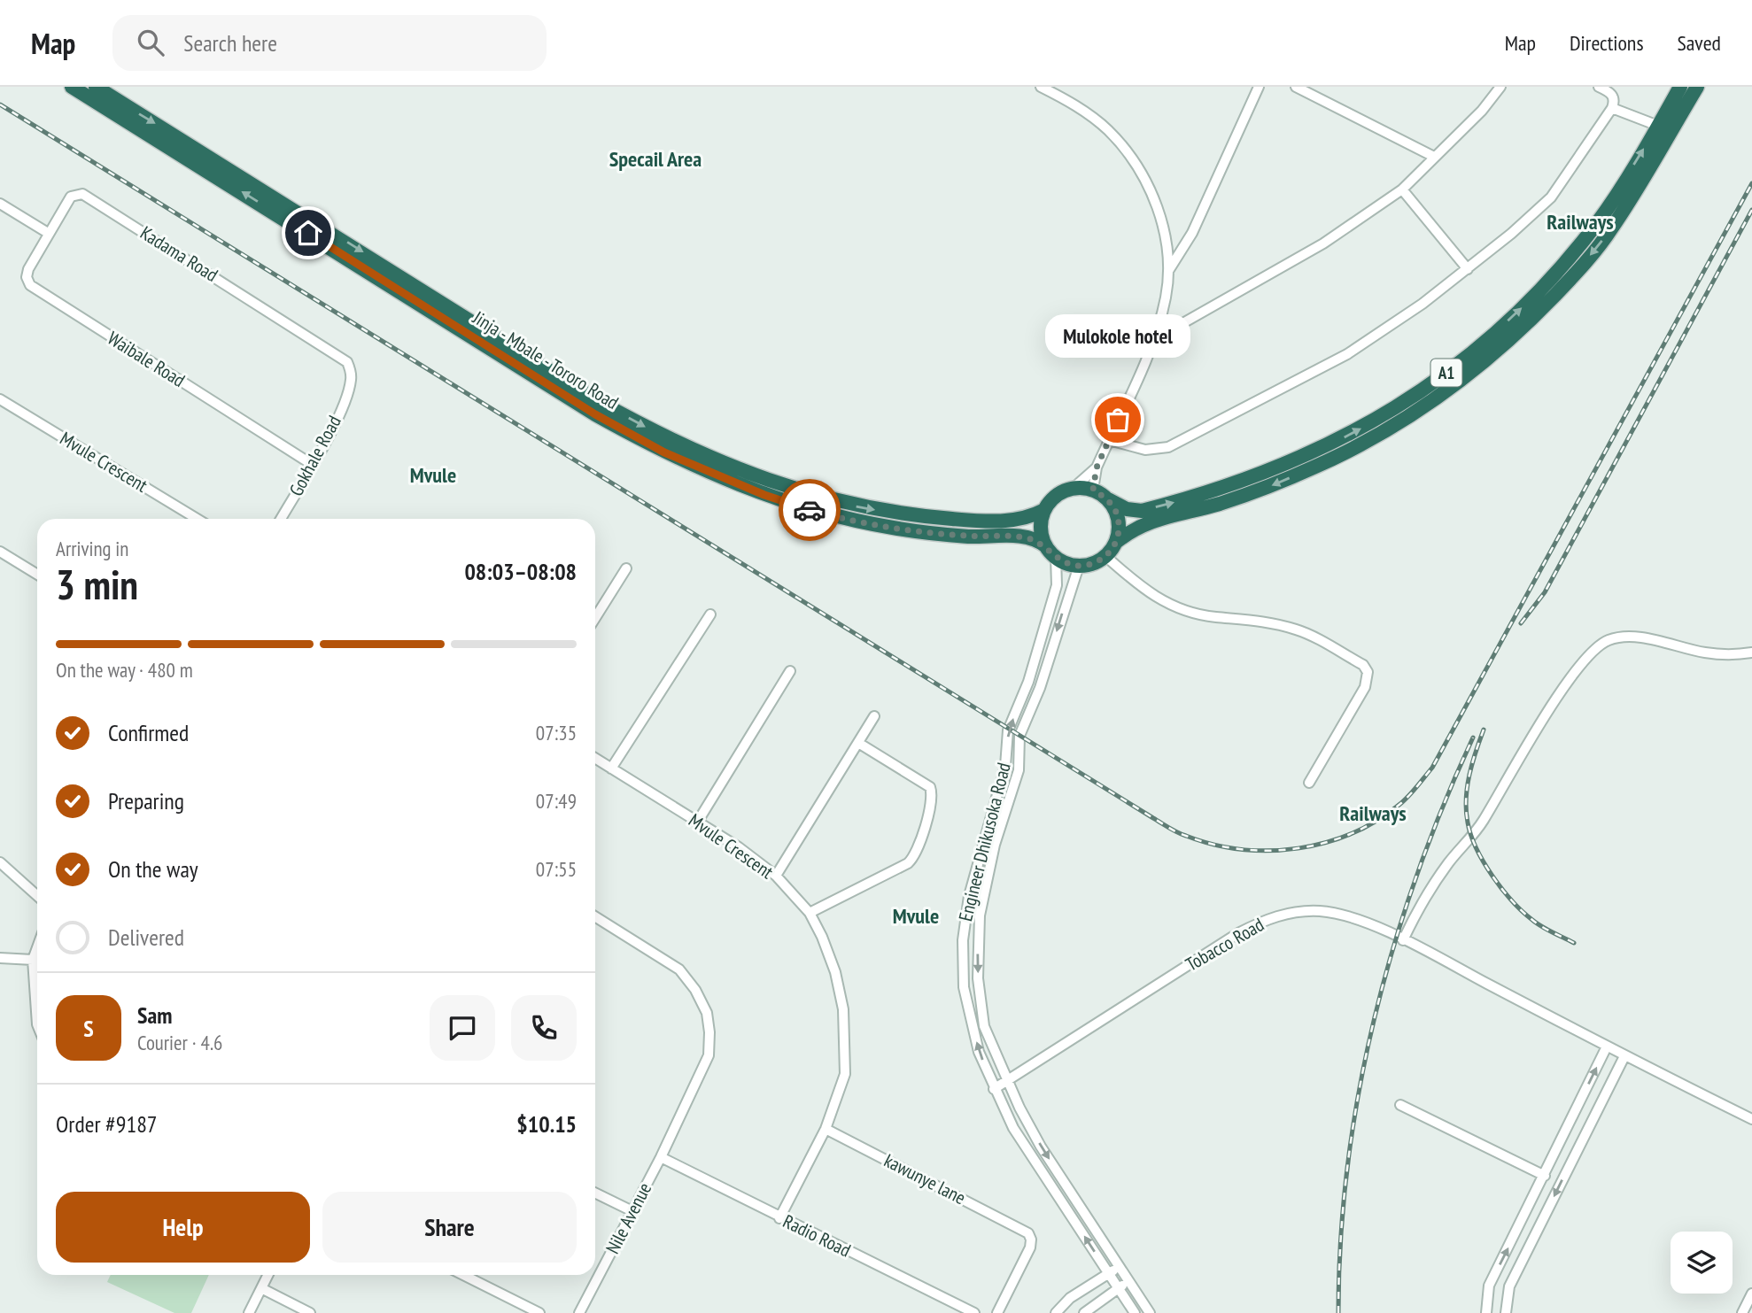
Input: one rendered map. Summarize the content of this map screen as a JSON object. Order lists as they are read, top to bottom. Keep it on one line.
{"streets":{"highway":["Jinja - Mbale - Tororo Road","A1"],"street":["Kadama Road","Waibale Road","Gokhale Road","Mvule Crescent","Engineer Dhikusoka Road","Tobacco Road","kawunye lane","Nile Avenue","Radio Road"]},"crossings":[["Kadama Road","Waibale Road"],["Kadama Road","Gokhale Road"],["Waibale Road","Gokhale Road"],["Jinja - Mbale - Tororo Road","A1"],["Jinja - Mbale - Tororo Road","Engineer Dhikusoka Road"],["A1","Engineer Dhikusoka Road"],["Mvule Crescent","kawunye lane"],["Mvule Crescent","Radio Road"],["Engineer Dhikusoka Road","Tobacco Road"],["Nile Avenue","Radio Road"]],"districts":["Specail Area","Railways","Mvule","Railways","Mvule"],"places":["Mulokole hotel"],"page":{"header":"Map","search":"Search here","nav":["Map","Directions","Saved"],"bubble":"Mulokole hotel","heading":["3 min","Arriving in","08:03–08:08"],"panel":["Sam","Courier · 4.6","Order #9187","$10.15"],"bar":"On the way · 480 m","list":[["Confirmed","07:35"],["Preparing","07:49"],["On the way","07:55"],"Delivered"],"round":"S","buttons":["Help","Share"]}}
